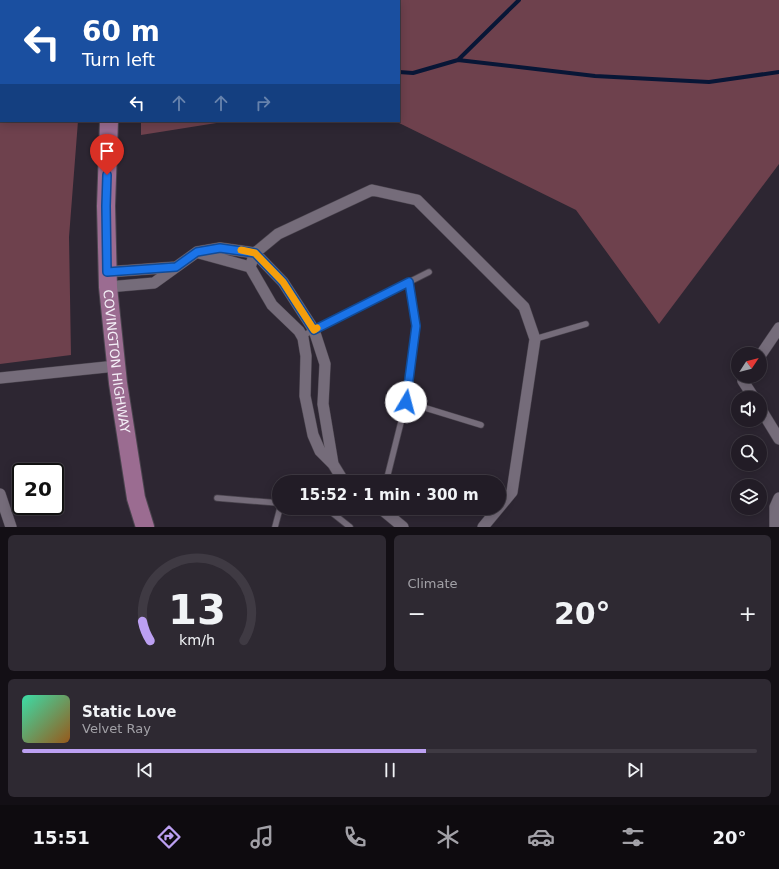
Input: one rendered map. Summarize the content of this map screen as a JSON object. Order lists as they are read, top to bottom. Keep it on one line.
{"streets":{"main road":["COVINGTON HIGHWAY"]},"north":"top right","page":{"turn":["60 m","Turn left"],"limit":"20","trip":"15:52 · 1 min · 300 m","tile":"Climate","heat":["−","20°","+"],"song":["Static Love","Velvet Ray"],"tabs":["15:51","20°"],"gauge":["13","km/h"]}}
